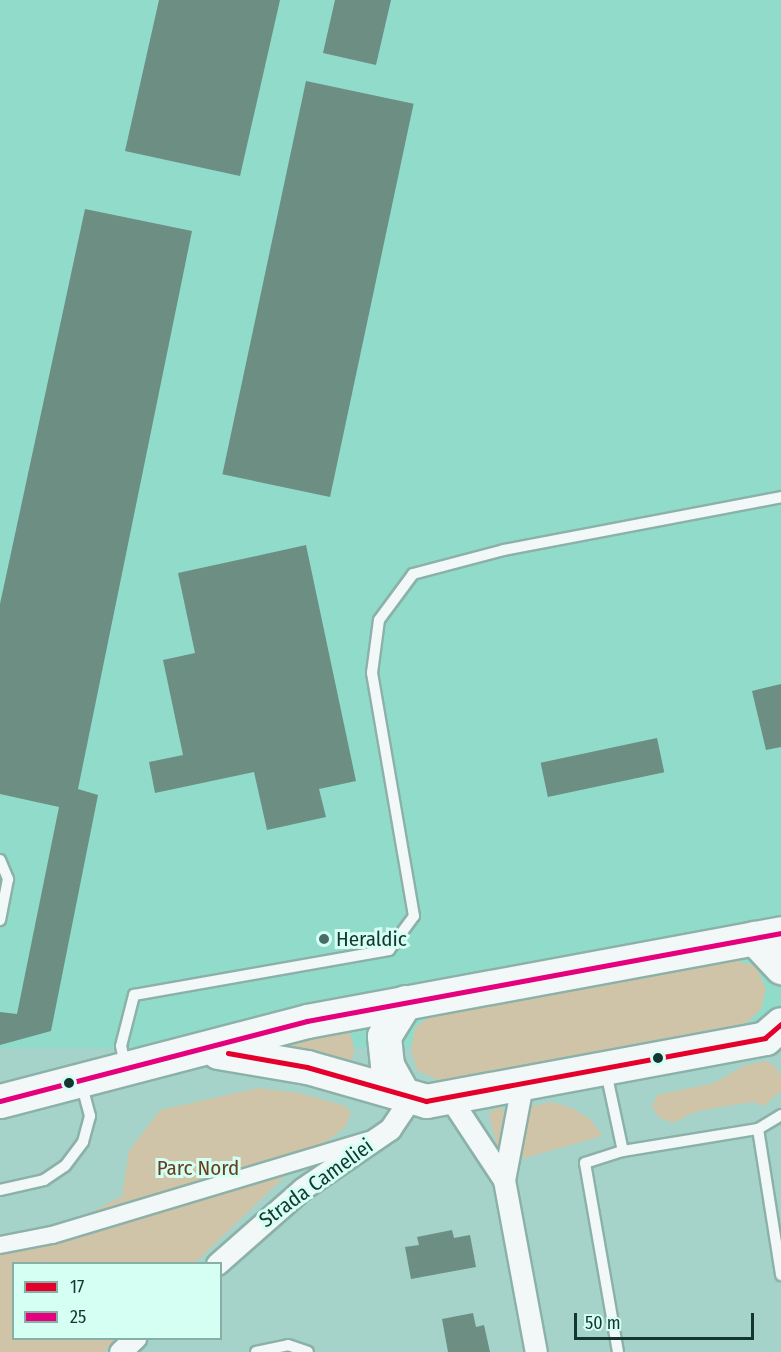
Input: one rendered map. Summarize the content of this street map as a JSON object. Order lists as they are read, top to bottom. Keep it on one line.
{"streets":{"street":["Strada Cameliei"]},"parks":["Parc Nord"],"places":["Heraldic"],"lines":["transit line 25","transit line 17"],"legend":["17","25"],"scale_bar":"50 m"}
